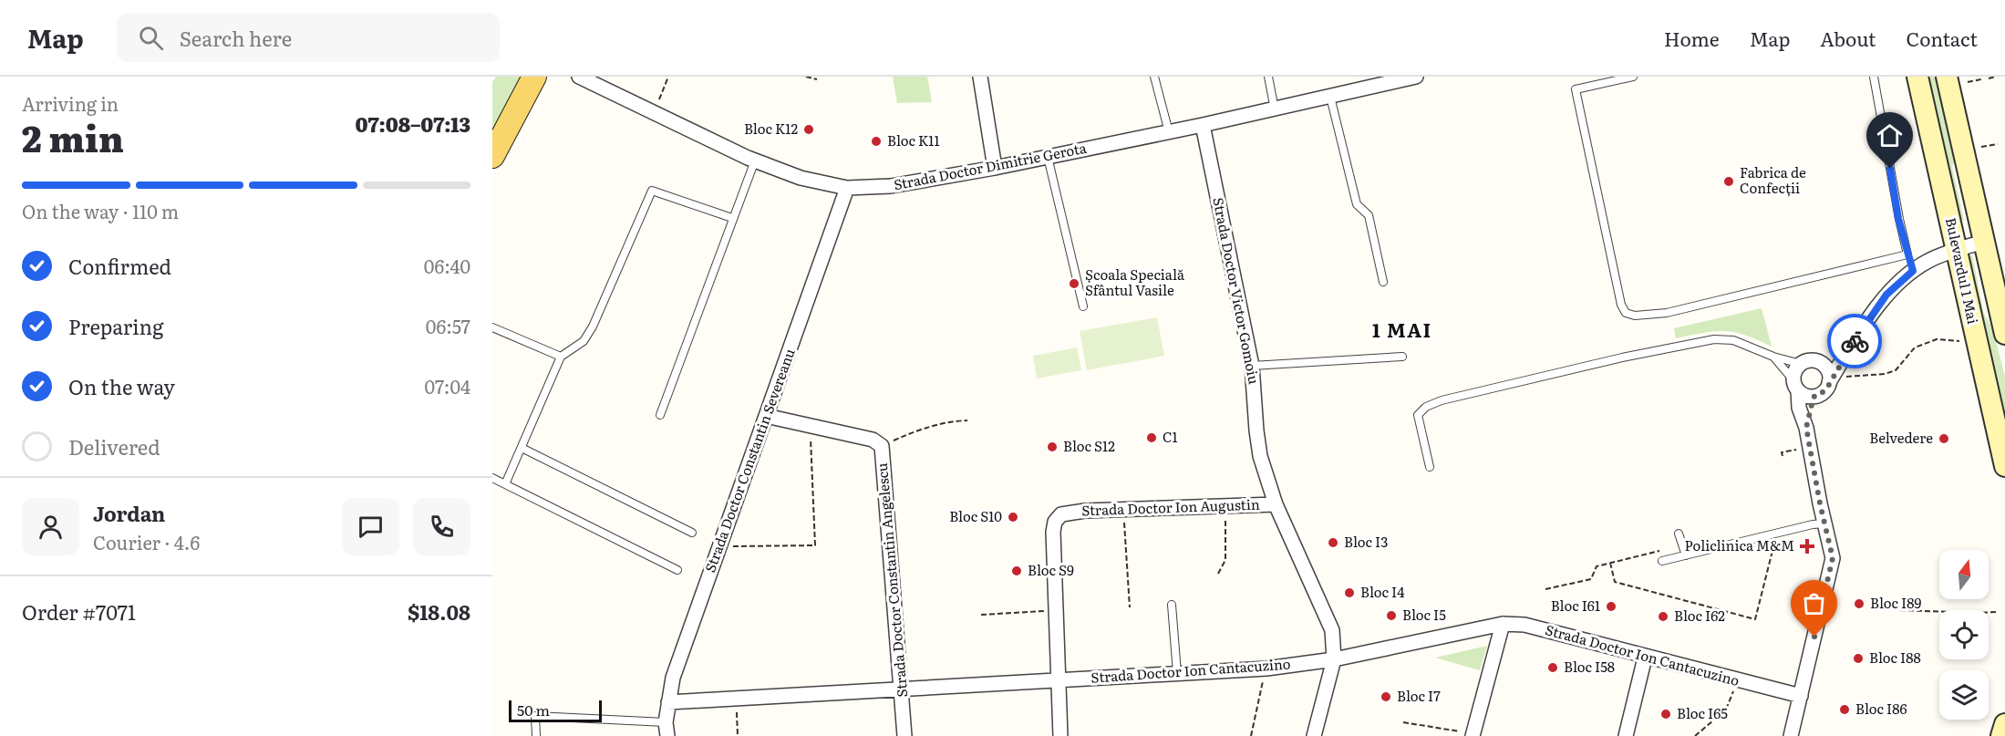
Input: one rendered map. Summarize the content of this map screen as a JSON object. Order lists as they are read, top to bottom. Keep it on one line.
{"streets":{"main road":["Bulevardul 1 Mai"],"street":["Strada Doctor Dimitrie Gerota","Strada Doctor Victor Gomoiu","Strada Doctor Constantin Severeanu","Strada Doctor Ion Augustin","Strada Doctor Constantin Angelescu","Strada Doctor Ion Cantacuzino"]},"crossings":[["Strada Doctor Dimitrie Gerota","Strada Doctor Victor Gomoiu"],["Strada Doctor Dimitrie Gerota","Strada Doctor Constantin Severeanu"],["Strada Doctor Victor Gomoiu","Strada Doctor Ion Augustin"],["Strada Doctor Victor Gomoiu","Strada Doctor Ion Cantacuzino"],["Strada Doctor Constantin Severeanu","Strada Doctor Constantin Angelescu"],["Strada Doctor Constantin Severeanu","Strada Doctor Ion Cantacuzino"],["Strada Doctor Ion Augustin","Strada Doctor Ion Cantacuzino"],["Strada Doctor Constantin Angelescu","Strada Doctor Ion Cantacuzino"]],"districts":["1 MAI"],"places":{"other":["Bloc K12","Bloc K11","Fabrica de Confecții","Școala Specială Sfântul Vasile","C1","Belvedere","Bloc S12","Bloc S10","Bloc I3","Bloc S9","Bloc I4","Bloc I89","Bloc I61","Bloc I5","Bloc I62","Bloc I88","Bloc I58","Bloc I7","Bloc I86","Bloc I65"],"health":["Policlinica M&M"]},"scale_bar":"50 m","north":"top","page":{"header":"Map","search":"Search here","nav":["Home","Map","About","Contact"],"heading":["2 min","Arriving in","07:08–07:13"],"panel":["Jordan","Courier · 4.6","Order #7071","$18.08"],"bar":"On the way · 110 m","list":[["Confirmed","06:40"],["Preparing","06:57"],["On the way","07:04"],"Delivered"],"scale":"50 m"}}
